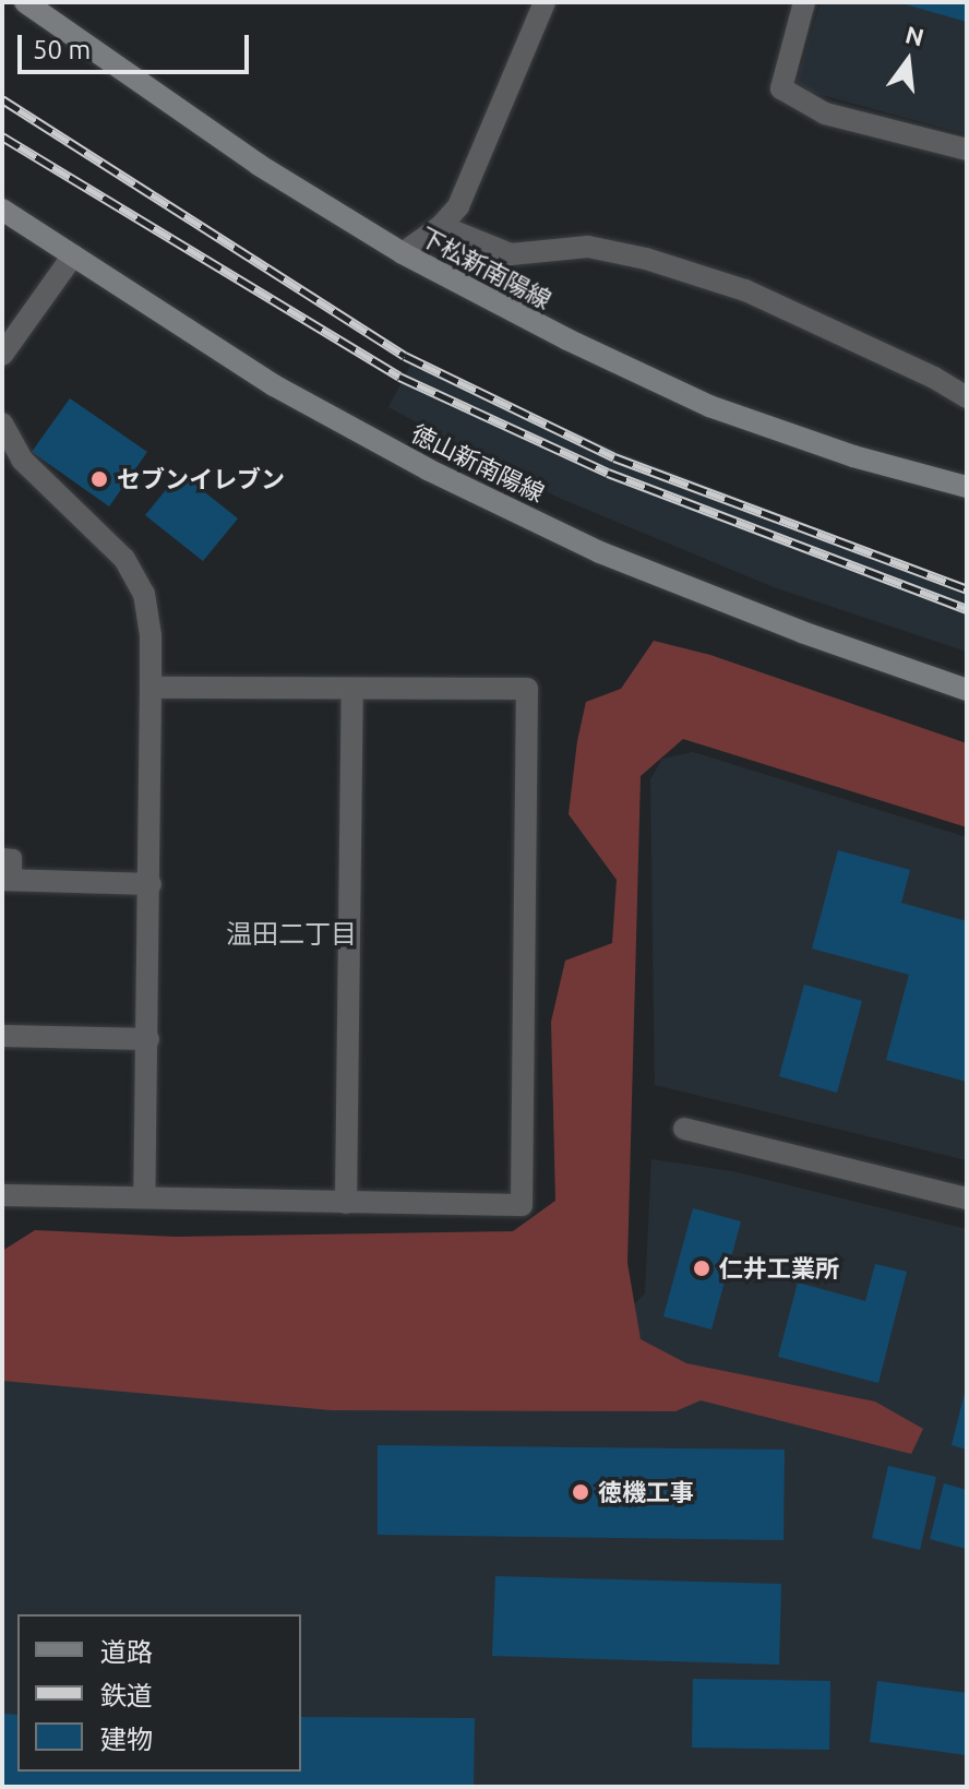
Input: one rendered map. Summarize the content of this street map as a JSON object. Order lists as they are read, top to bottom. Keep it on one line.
{"streets":{"main road":["下松新南陽線","徳山新南陽線"]},"districts":["温田二丁目"],"places":["セブンイレブン","仁井工業所","徳機工事"],"legend":["道路","鉄道","建物"],"scale_bar":"50 m","north":"top"}
